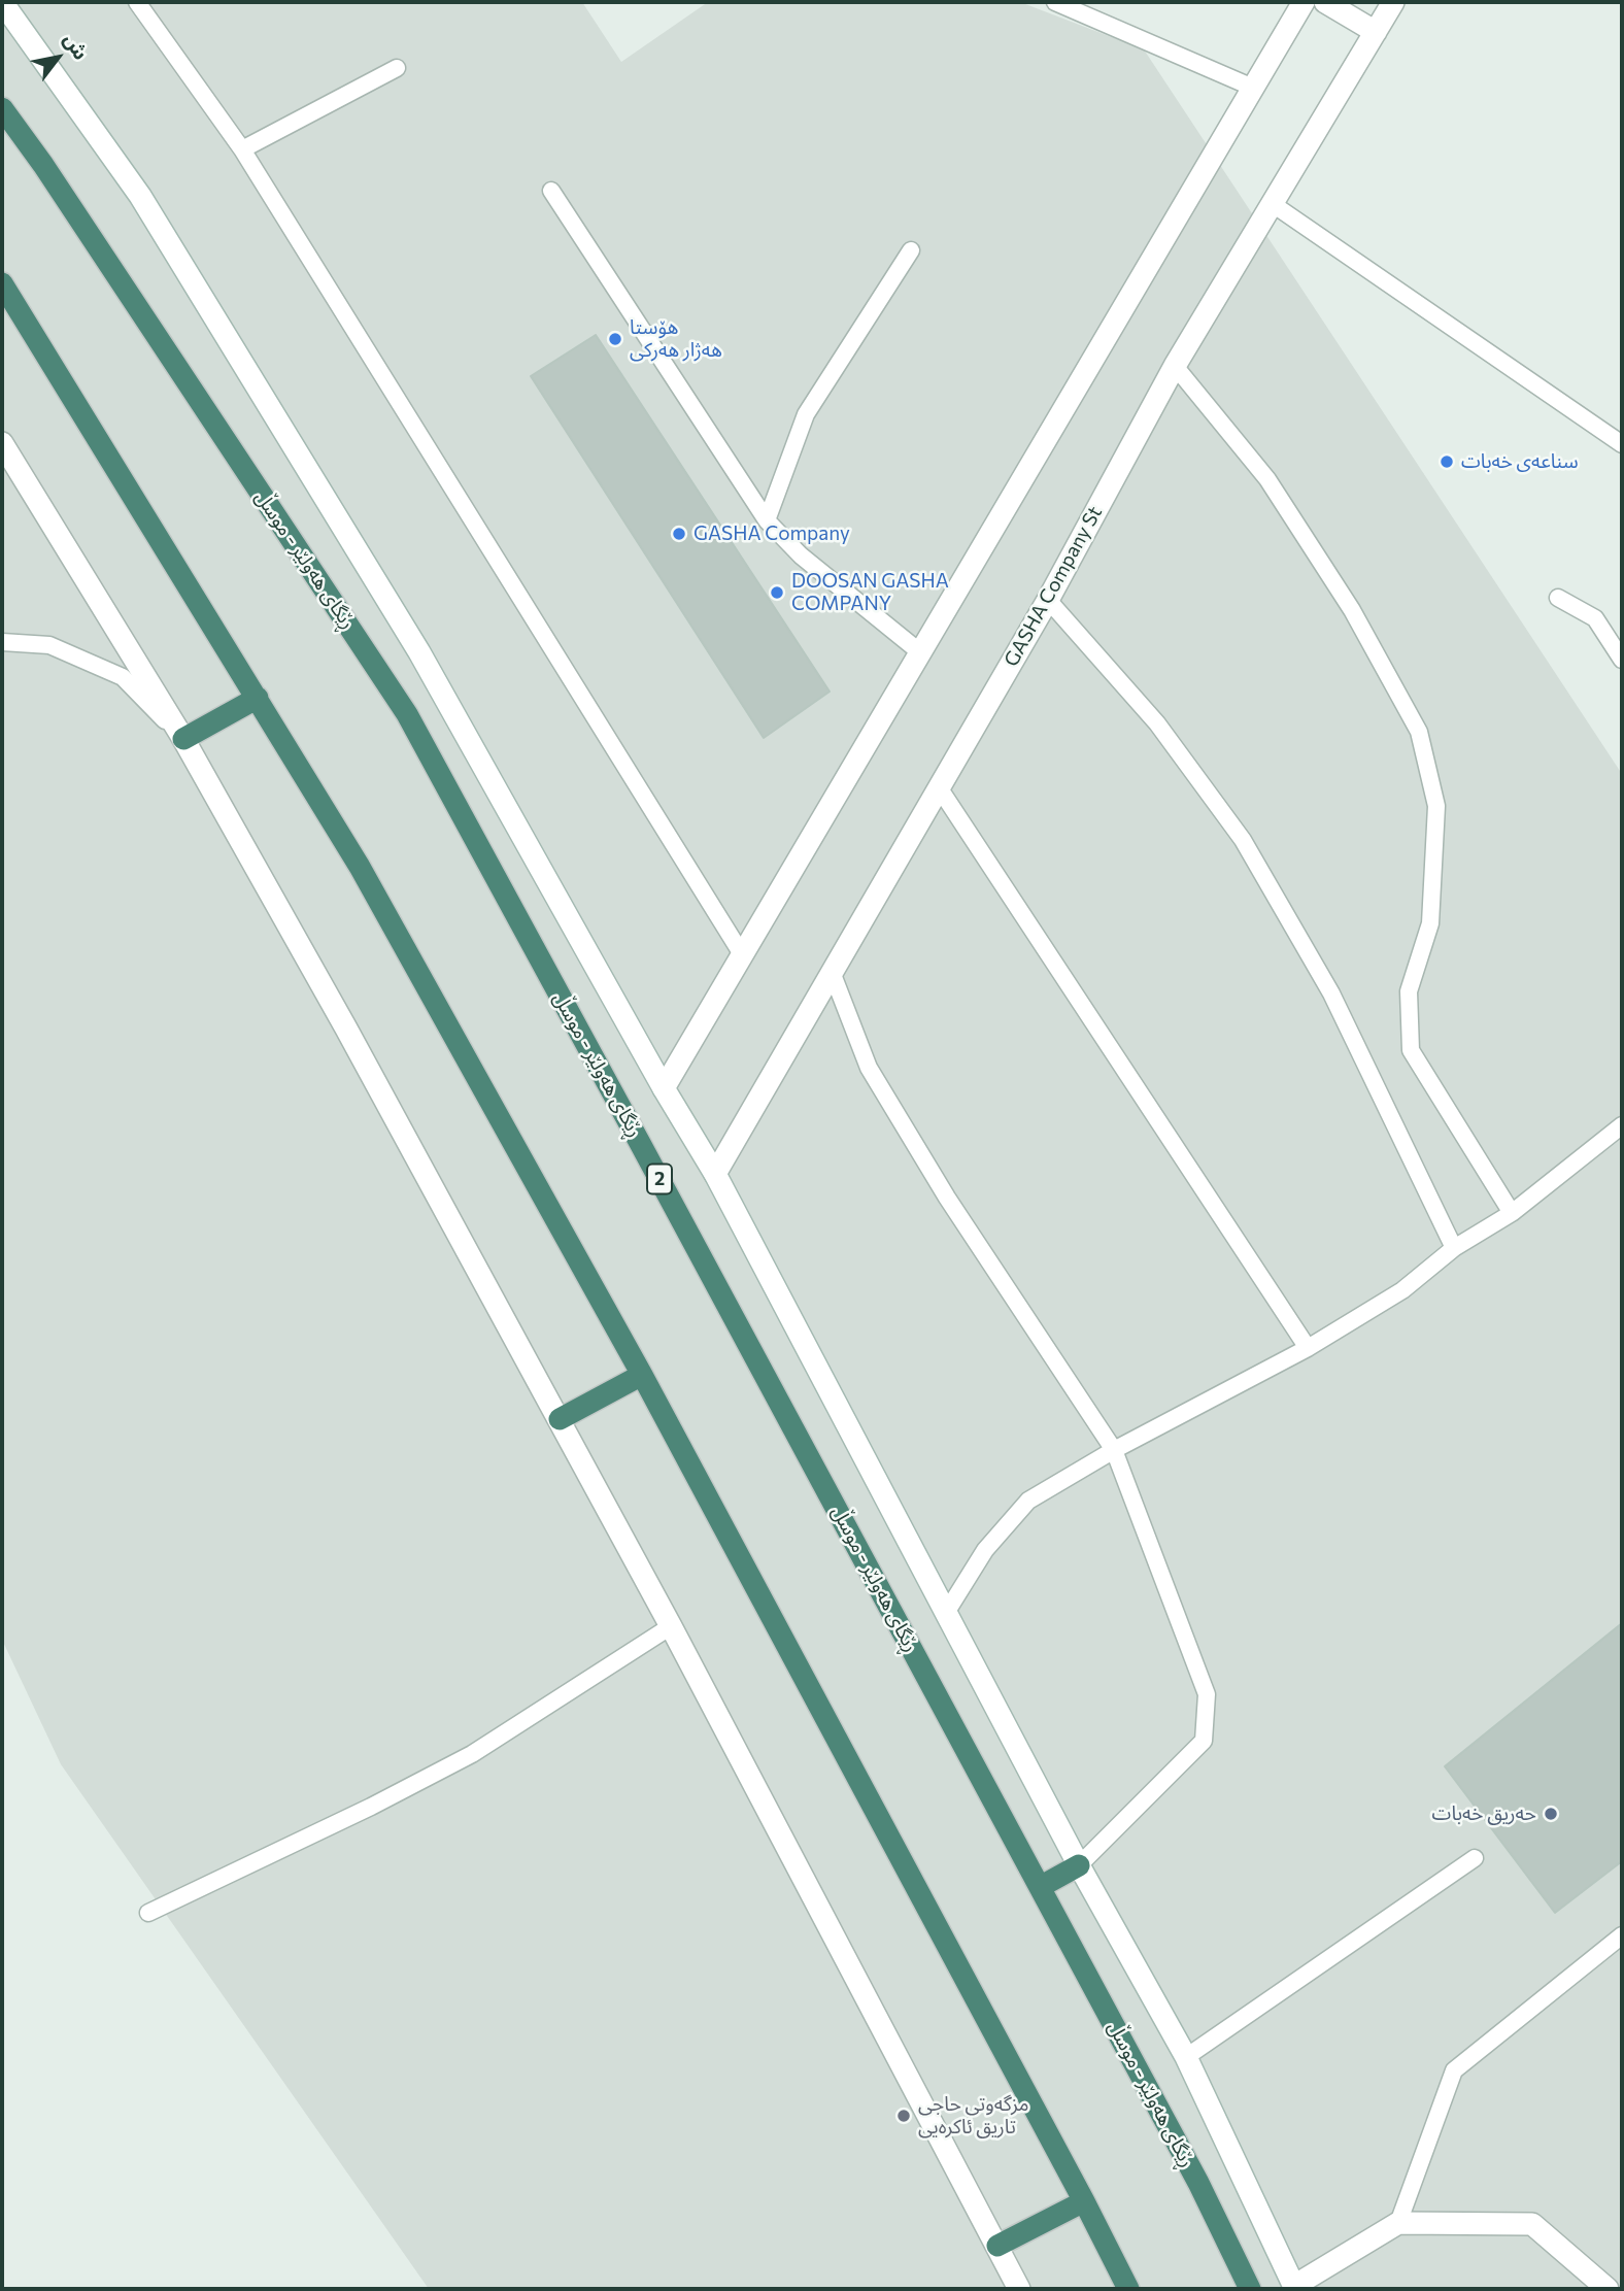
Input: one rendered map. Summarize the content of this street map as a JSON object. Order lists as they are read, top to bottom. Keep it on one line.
{"streets":{"highway":["ڕێگای هەولێر - موسڵ","2"],"street":["GASHA Company St"]},"places":["هۆستا هەژار هەرکی","سناعەی خەبات","GASHA Company","DOOSAN GASHA COMPANY","حەریق خەبات","مزگەوتی حاجی تاریق ئاکرەیی"],"north":"top right"}
